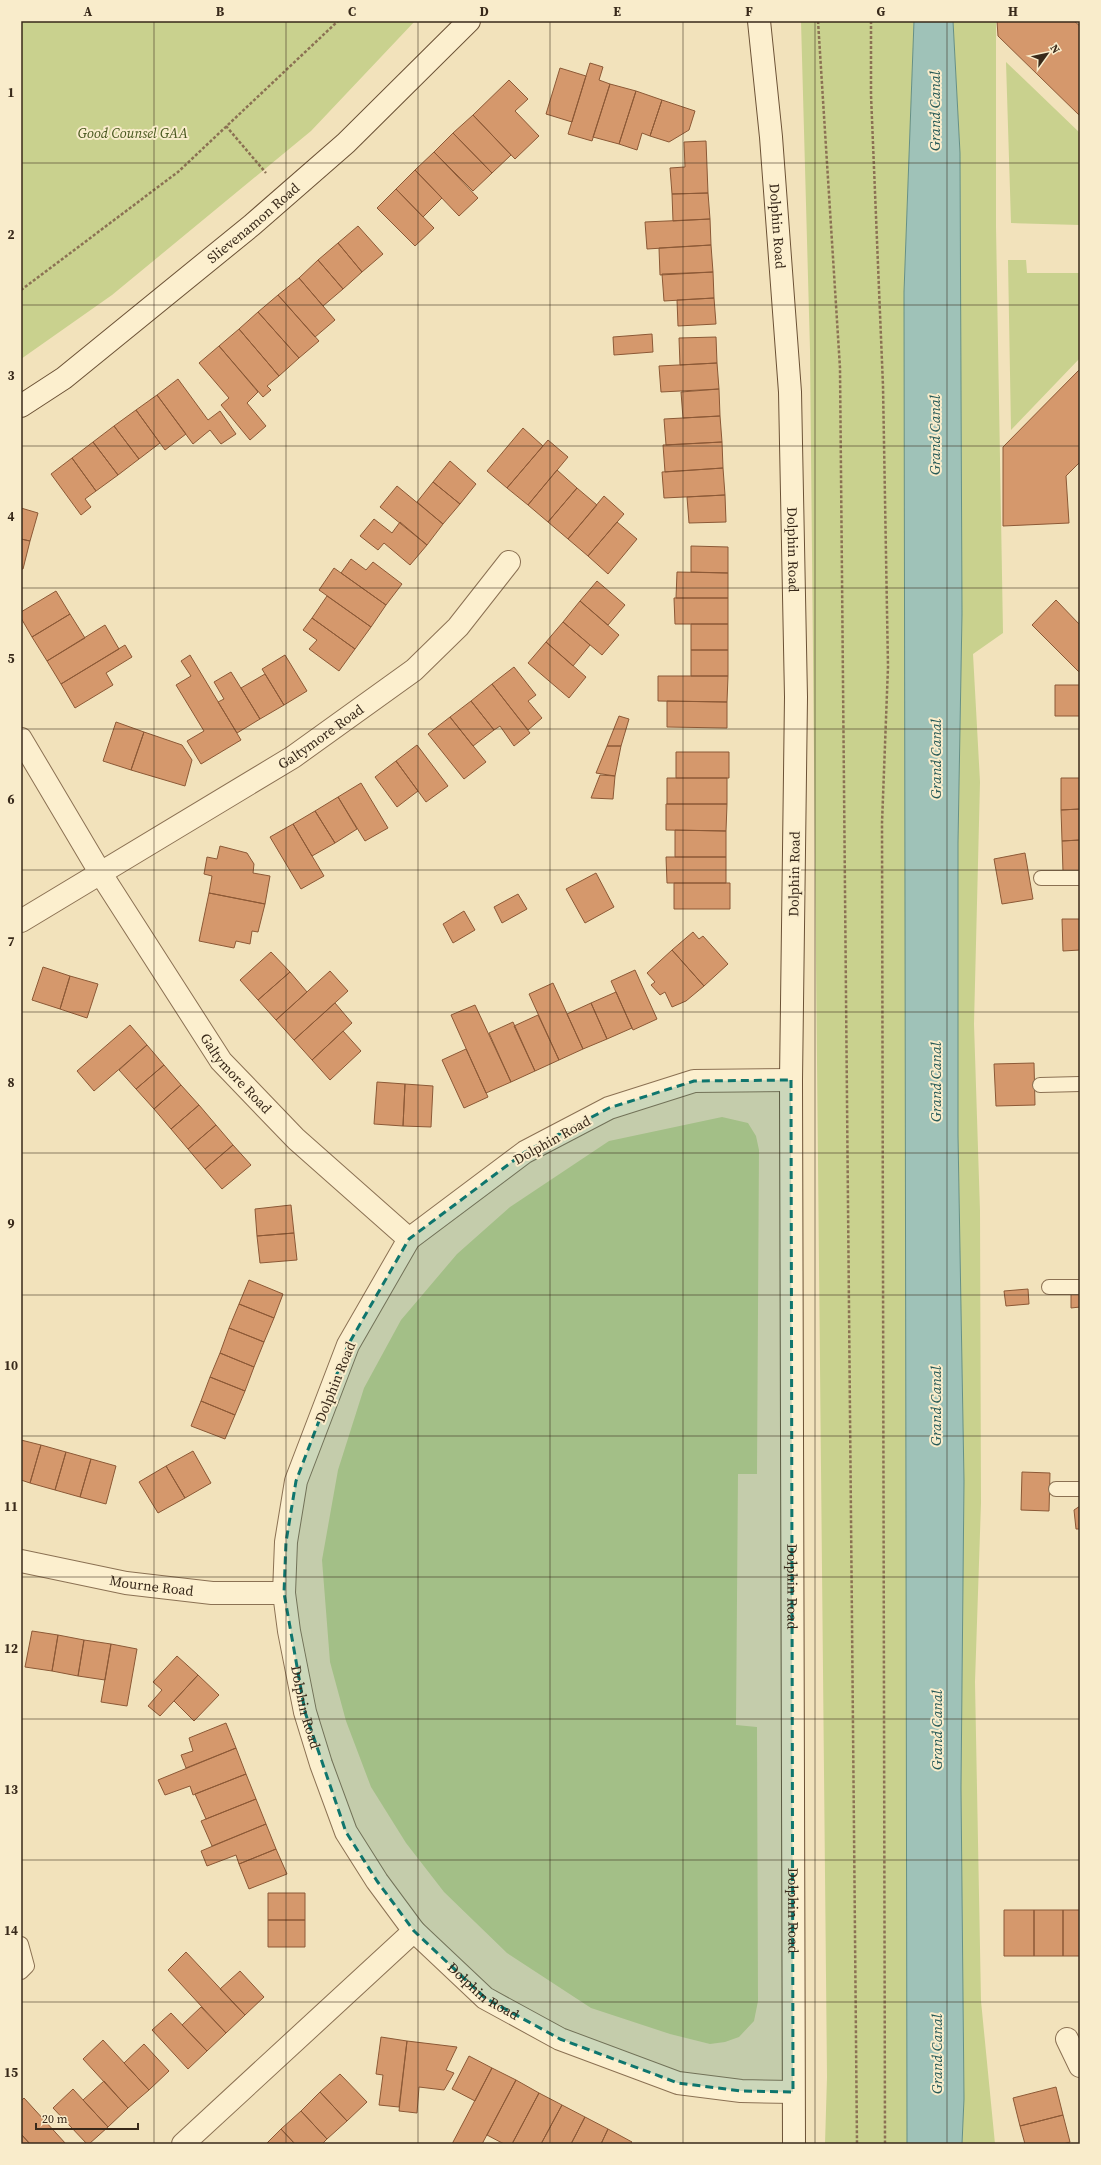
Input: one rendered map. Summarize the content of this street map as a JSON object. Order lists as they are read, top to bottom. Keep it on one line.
{"streets":{"street":["Slievenamon Road","Dolphin Road","Galtymore Road","Mourne Road"]},"crossings":[["Dolphin Road","Galtymore Road"],["Dolphin Road","Mourne Road"]],"water":["Grand Canal"],"parks":["Good Counsel GAA"],"scale_bar":"20 m","north":"top right","grid":{"columns":["A","B","C","D","E","F","G","H"],"rows":["1","2","3","4","5","6","7","8","9","10","11","12","13","14","15"]}}
